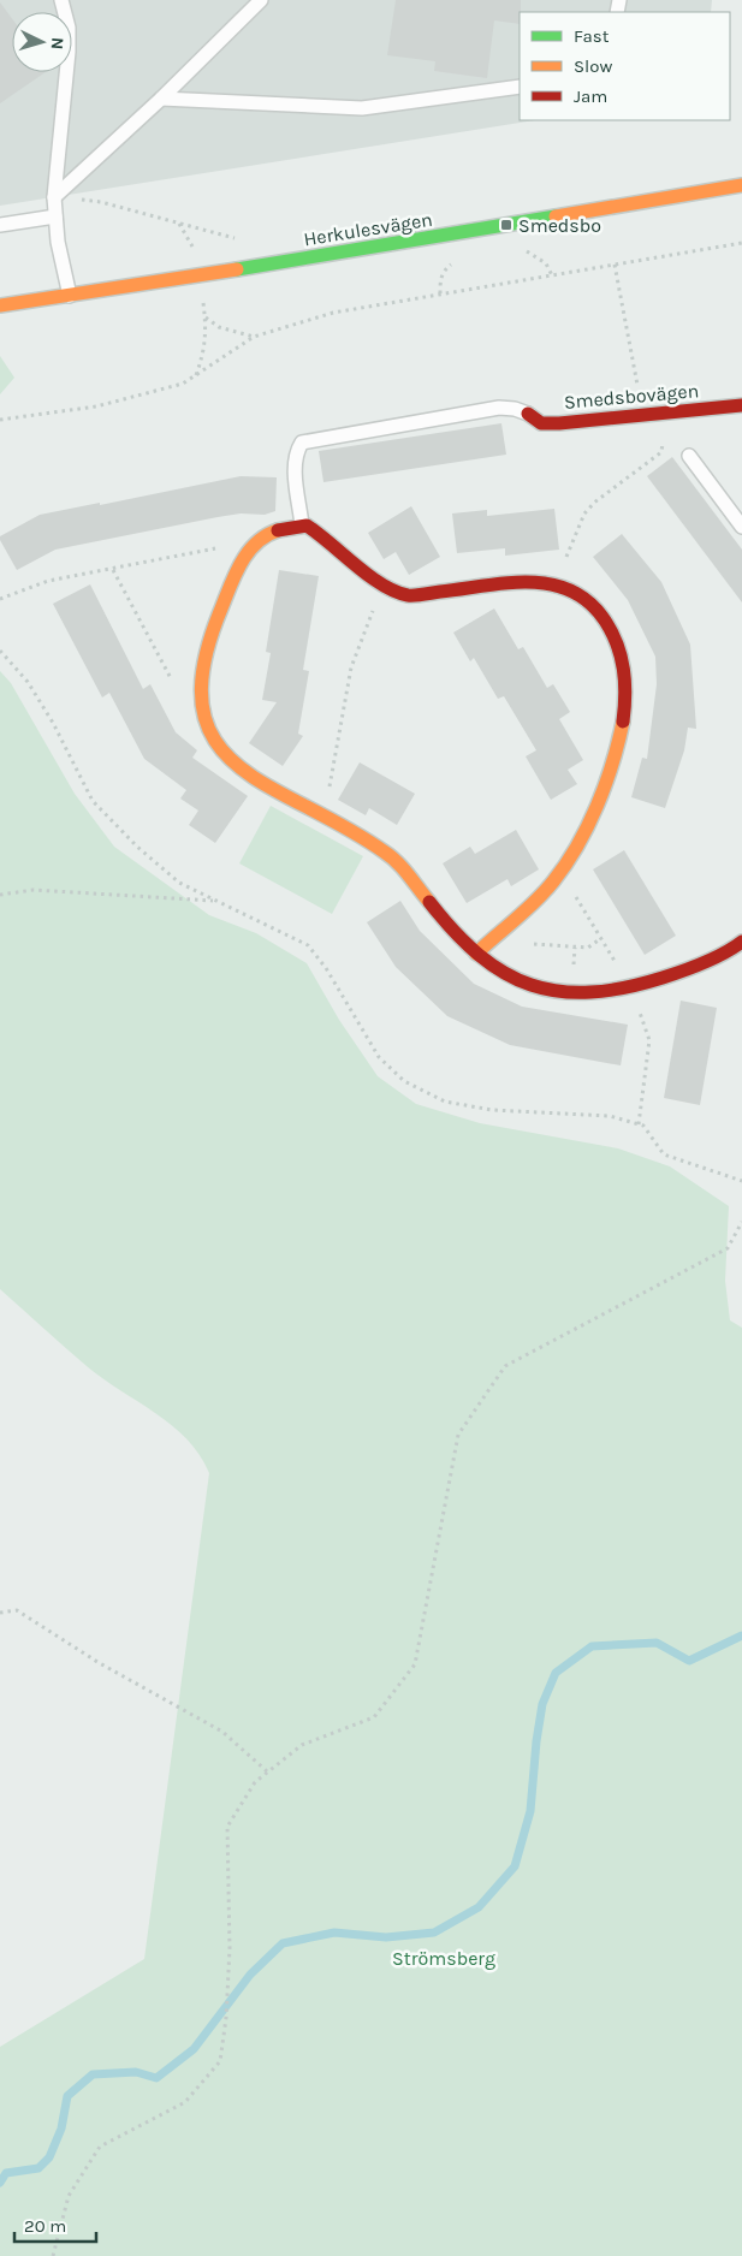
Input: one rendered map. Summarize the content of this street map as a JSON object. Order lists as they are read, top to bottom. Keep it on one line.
{"streets":{"street":["Herkulesvägen","Smedsbovägen"]},"parks":["Strömsberg"],"places":{"transit":["Smedsbo"]},"legend":["Fast","Slow","Jam"],"scale_bar":"20 m","north":"right"}
